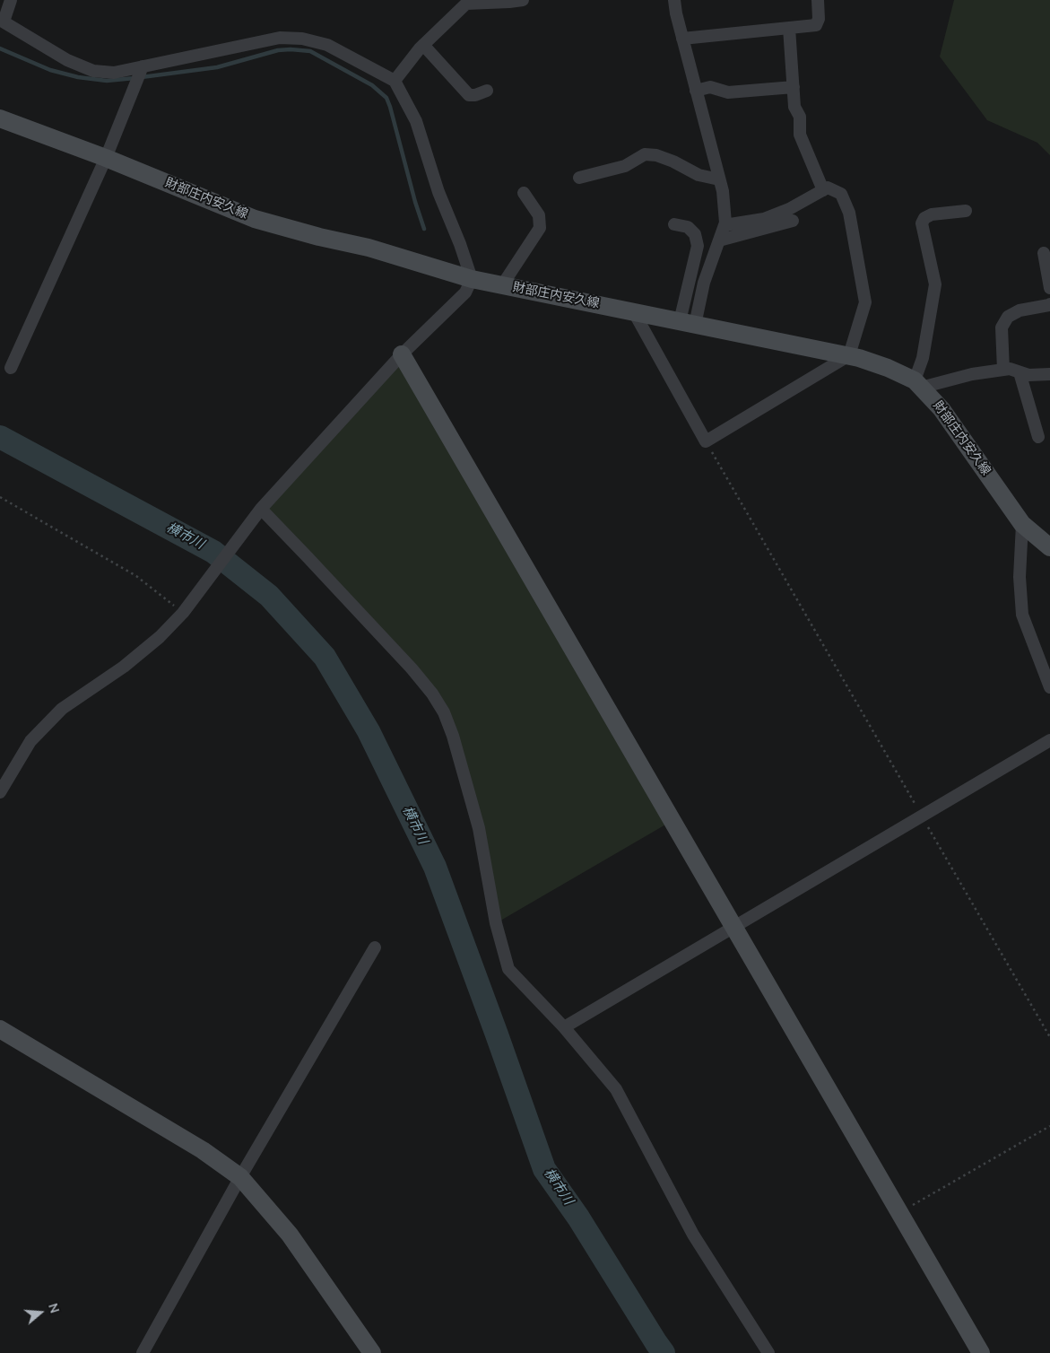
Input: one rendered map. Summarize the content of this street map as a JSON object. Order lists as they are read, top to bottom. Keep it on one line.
{"streets":{"street":["財部庄内安久線"]},"water":["横市川"],"north":"right"}
